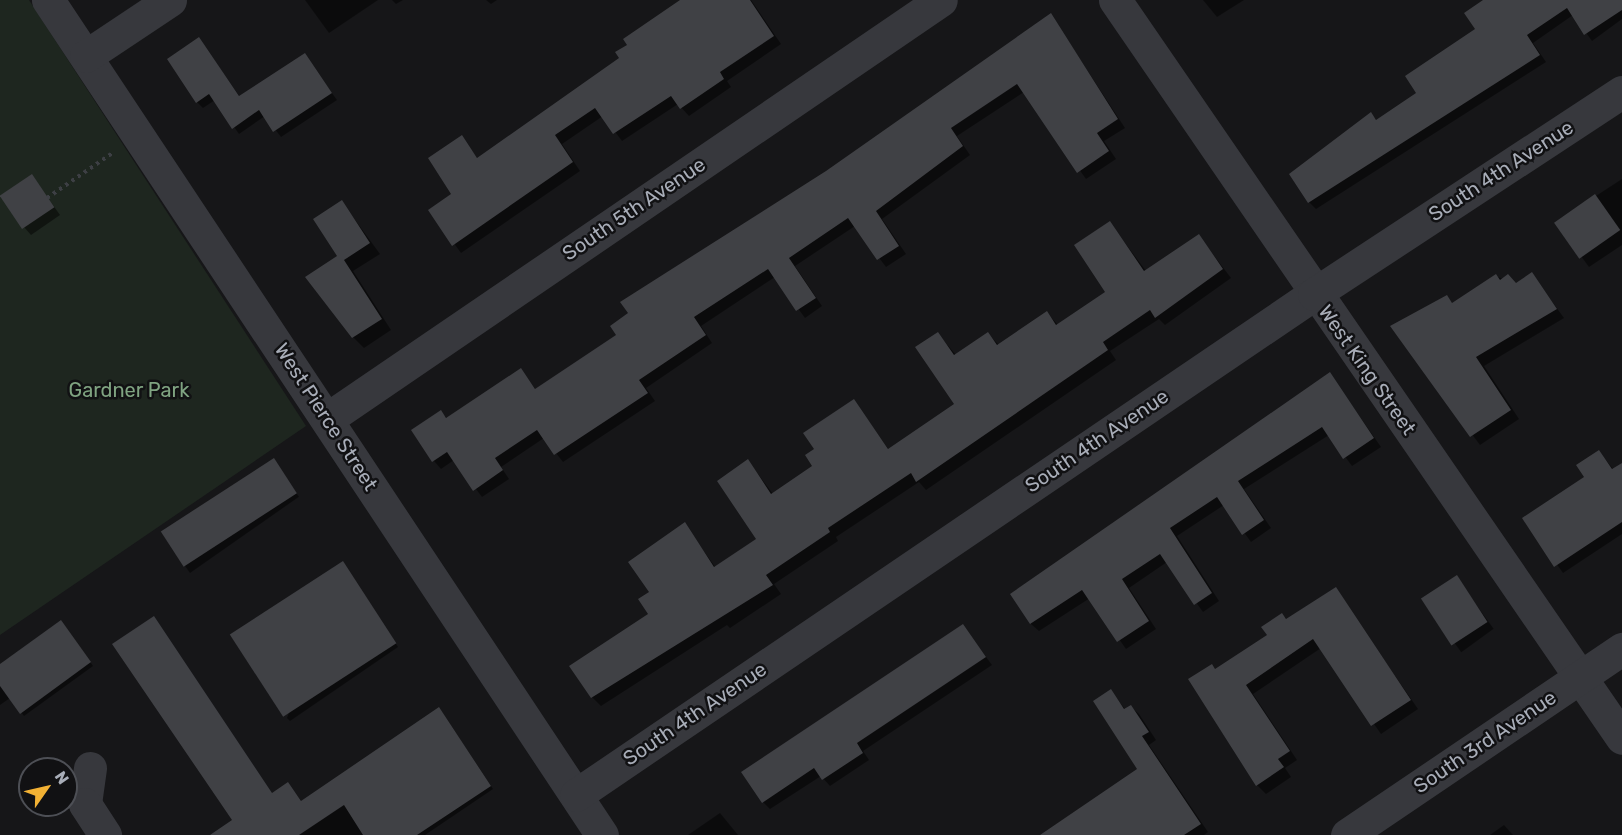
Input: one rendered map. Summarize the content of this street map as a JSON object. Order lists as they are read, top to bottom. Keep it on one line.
{"streets":{"street":["South 4th Avenue","South 5th Avenue","West King Street","West Pierce Street","South 3rd Avenue"]},"crossings":[["South 4th Avenue","West King Street"],["South 4th Avenue","West Pierce Street"],["South 5th Avenue","West Pierce Street"],["West King Street","South 3rd Avenue"]],"parks":["Gardner Park"],"north":"top right"}
